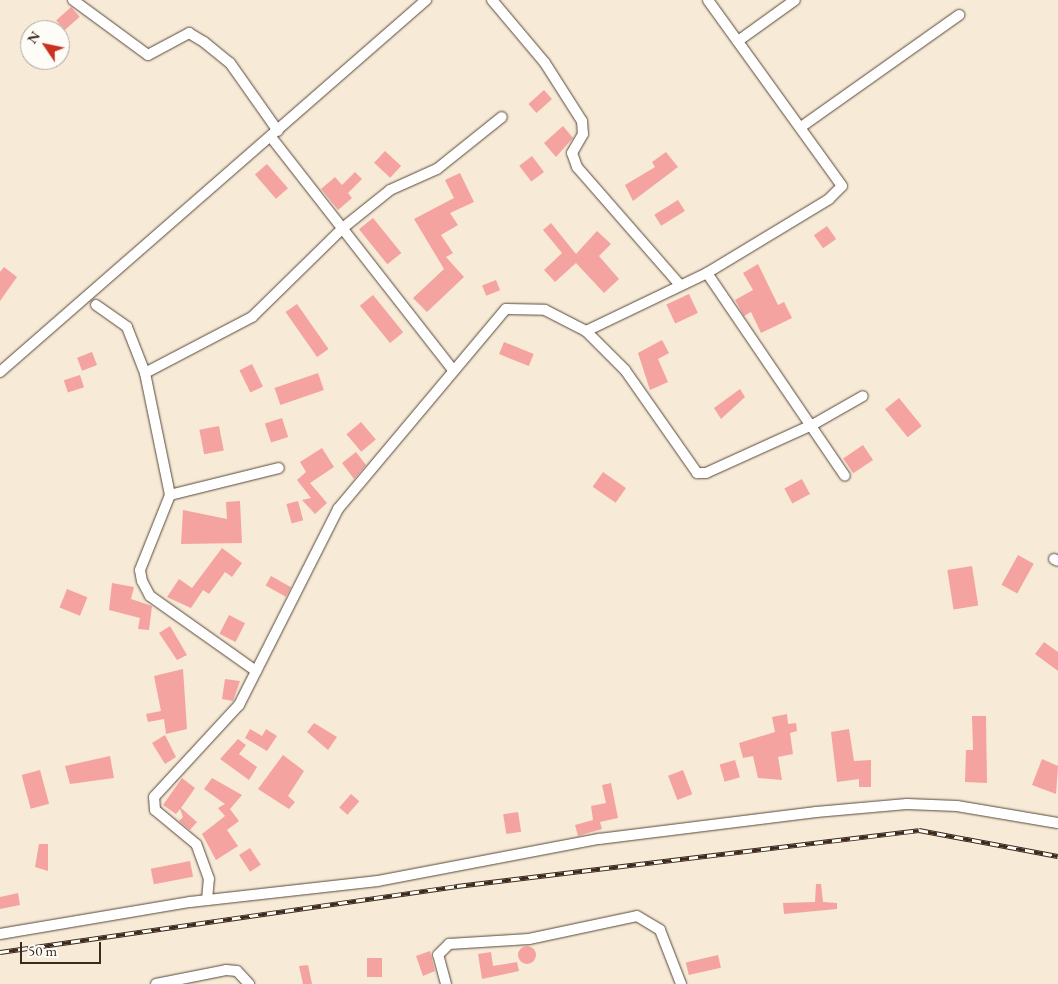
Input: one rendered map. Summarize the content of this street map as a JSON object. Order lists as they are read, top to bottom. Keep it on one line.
{"scale_bar":"50 m","north":"top left"}
